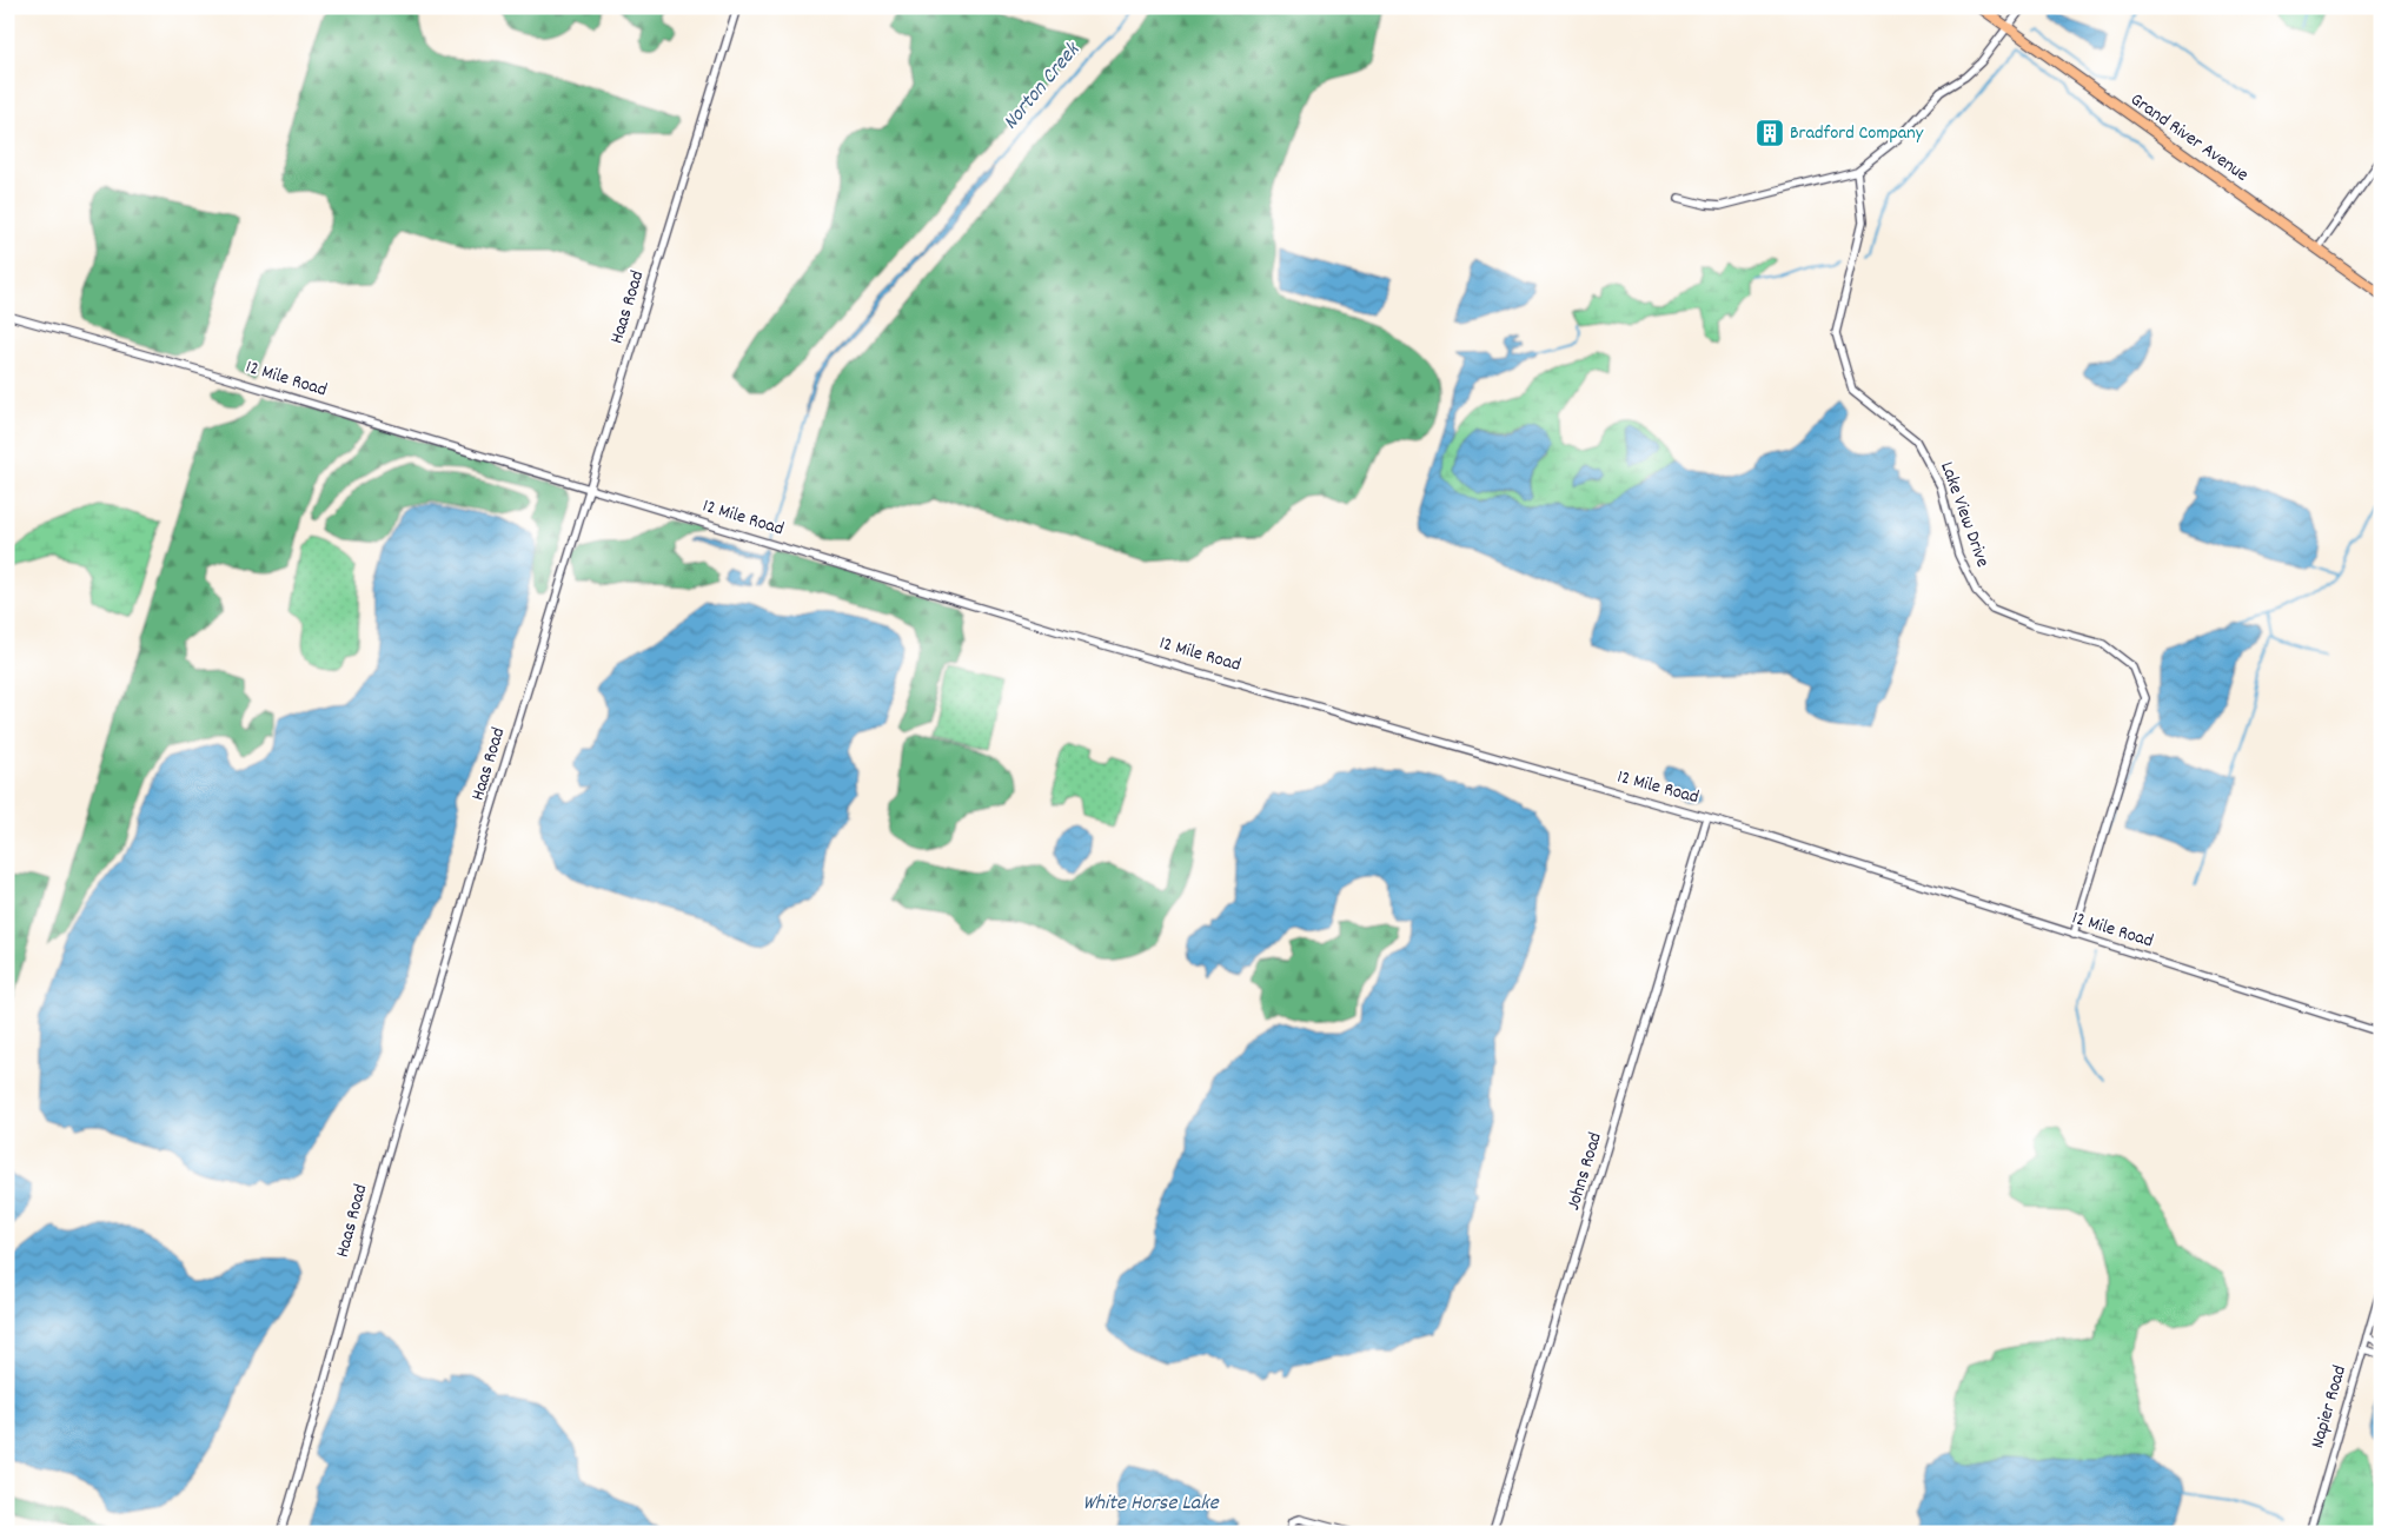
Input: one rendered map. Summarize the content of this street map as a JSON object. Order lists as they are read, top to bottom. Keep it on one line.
{"streets":{"main road":["Grand River Avenue"],"street":["Haas Road","12 Mile Road","Lake View Drive","Johns Road","Napier Road"]},"crossings":[["Haas Road","12 Mile Road"],["12 Mile Road","Lake View Drive"],["12 Mile Road","Johns Road"]],"water":["Norton Creek","White Horse Lake"],"places":{"building":["Bradford Company"]}}
